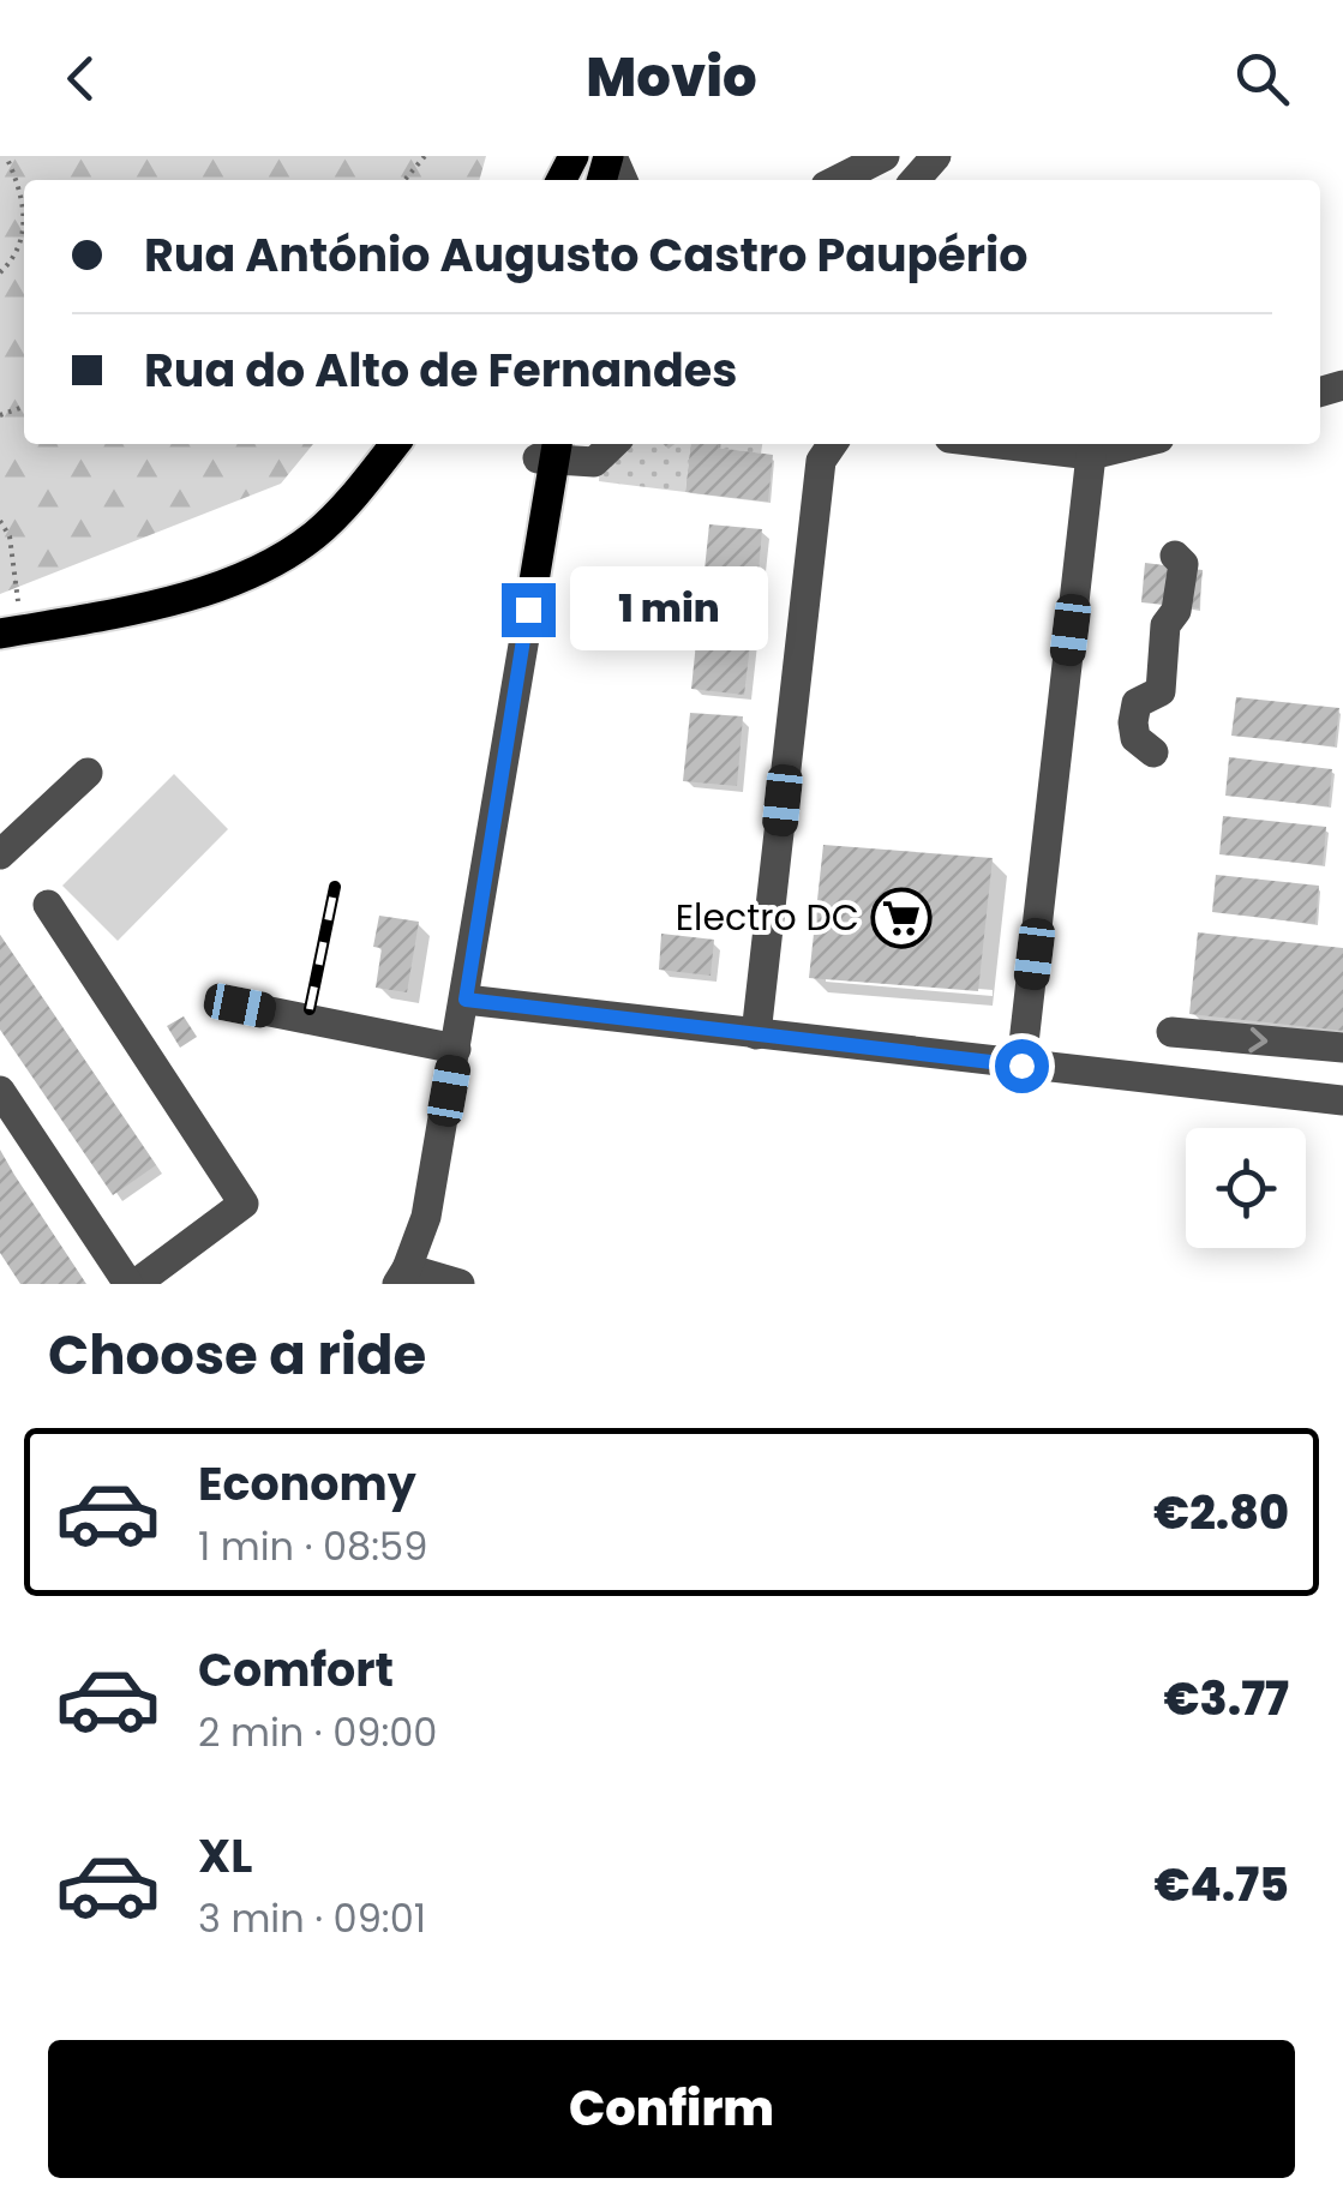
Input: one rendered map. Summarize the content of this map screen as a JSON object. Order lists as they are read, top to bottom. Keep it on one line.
{"places":{"supermarket":["Electro DC"]},"page":{"header":"Movio","banner":["Rua António Augusto Castro Paupério","Rua do Alto de Fernandes"],"bubble":"1 min","heading":"Choose a ride","list":[{"name":"Economy","note":"1 min · 08:59","value":"€2.80"},{"name":"Comfort","note":"2 min · 09:00","value":"€3.77"},{"name":"XL","note":"3 min · 09:01","value":"€4.75"}],"buttons":"Confirm"}}
